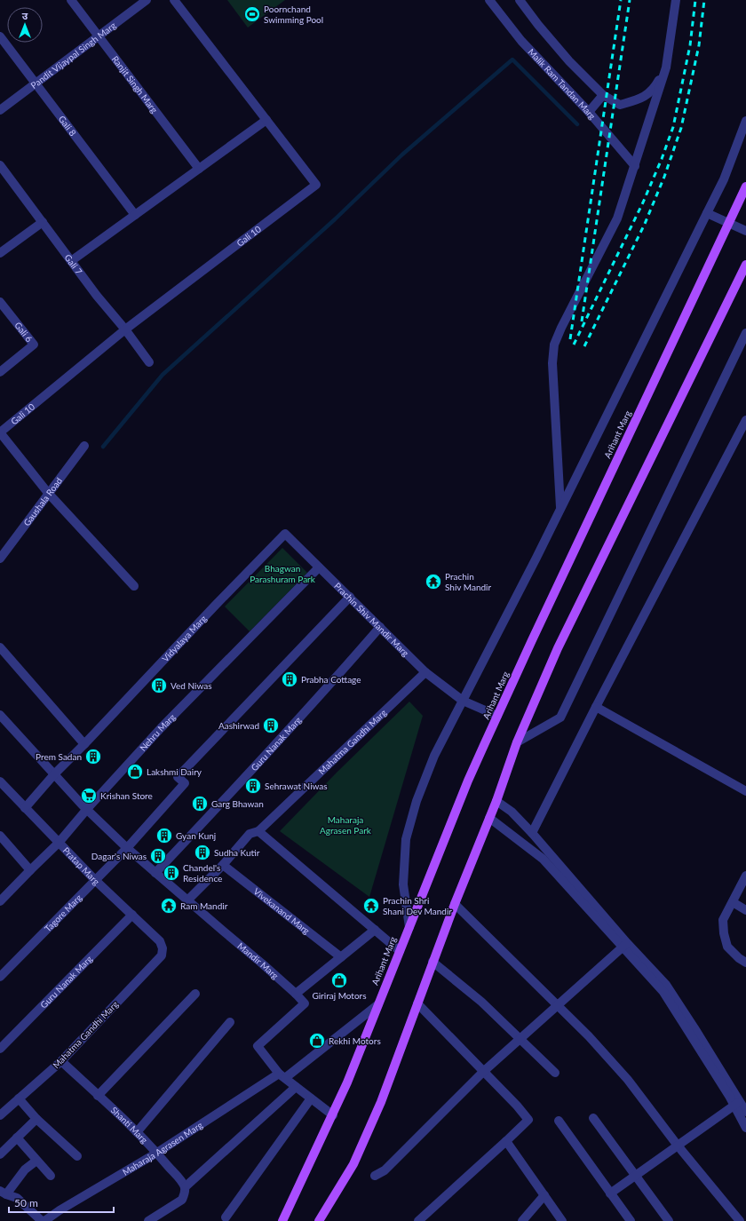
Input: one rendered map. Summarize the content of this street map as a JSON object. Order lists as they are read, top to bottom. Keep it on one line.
{"streets":{"main road":["Arihant Marg"],"street":["Pandit Vijaypal Singh Marg","Malik Ram Tandan Marg","Ranjit Singh Marg","Gali 8","Gali 10","Gali 7","Gali 6","Gaushala Road","Prachin Shiv Mandir Marg","Vidyalaya Marg","Nehru Marg","Mahatma Gandhi Marg","Guru Nanak Marg","Pratap Marg","Vivekanand Marg","Tagore Marg","Mandir Marg","Shanti Marg","Maharaja Agrasen Marg"]},"crossings":[["Pandit Vijaypal Singh Marg","Ranjit Singh Marg"],["Pandit Vijaypal Singh Marg","Gali 8"],["Gali 10","Gali 7"],["Arihant Marg","Prachin Shiv Mandir Marg"],["Arihant Marg","Mandir Marg"],["Arihant Marg","Maharaja Agrasen Marg"],["Prachin Shiv Mandir Marg","Vidyalaya Marg"],["Prachin Shiv Mandir Marg","Nehru Marg"],["Prachin Shiv Mandir Marg","Mahatma Gandhi Marg"],["Prachin Shiv Mandir Marg","Guru Nanak Marg"],["Prachin Shiv Mandir Marg","Tagore Marg"],["Vidyalaya Marg","Pratap Marg"],["Vidyalaya Marg","Mandir Marg"],["Nehru Marg","Pratap Marg"],["Nehru Marg","Mandir Marg"],["Mahatma Gandhi Marg","Pratap Marg"],["Mahatma Gandhi Marg","Vivekanand Marg"],["Mahatma Gandhi Marg","Mandir Marg"],["Mahatma Gandhi Marg","Shanti Marg"],["Guru Nanak Marg","Pratap Marg"],["Guru Nanak Marg","Mandir Marg"],["Pratap Marg","Tagore Marg"],["Tagore Marg","Mandir Marg"],["Mandir Marg","Maharaja Agrasen Marg"],["Shanti Marg","Maharaja Agrasen Marg"]],"parks":["Bhagwan Parashuram Park","Maharaja Agrasen Park"],"places":{"sports":["Poornchand Swimming Pool"],"temple":["Prachin Shiv Mandir","Ram Mandir","Prachin Shri Shani Dev Mandir"],"building":["Prabha Cottage","Ved Niwas","Aashirwad","Prem Sadan","Sehrawat Niwas","Garg Bhawan","Gyan Kunj","Sudha Kutir","Dagar's Niwas","Chandel's Residence"],"shop":["Lakshmi Dairy","Giriraj Motors","Rekhi Motors"],"supermarket":["Krishan Store"]},"scale_bar":"50 m","north":"top"}
